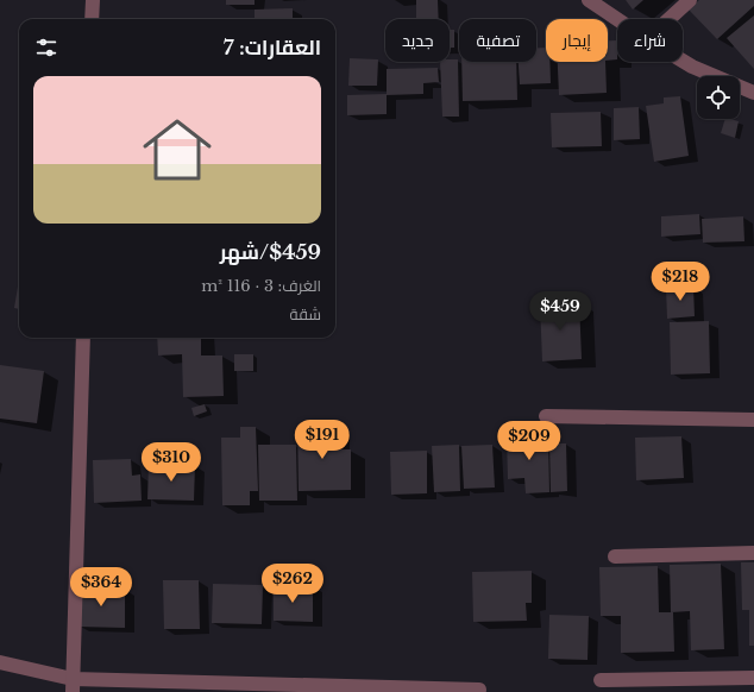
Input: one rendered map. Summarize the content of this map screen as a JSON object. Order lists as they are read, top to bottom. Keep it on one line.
{"page":{"chip":["شراء","إيجار","تصفية","جديد"],"heading":"العقارات: 7","list":[{"name":"$459/شهر","note":"الغرف: 3 · 116 m² · شقة"}],"price":["$218","$459","$191","$209","$310","$262","$364"]}}
